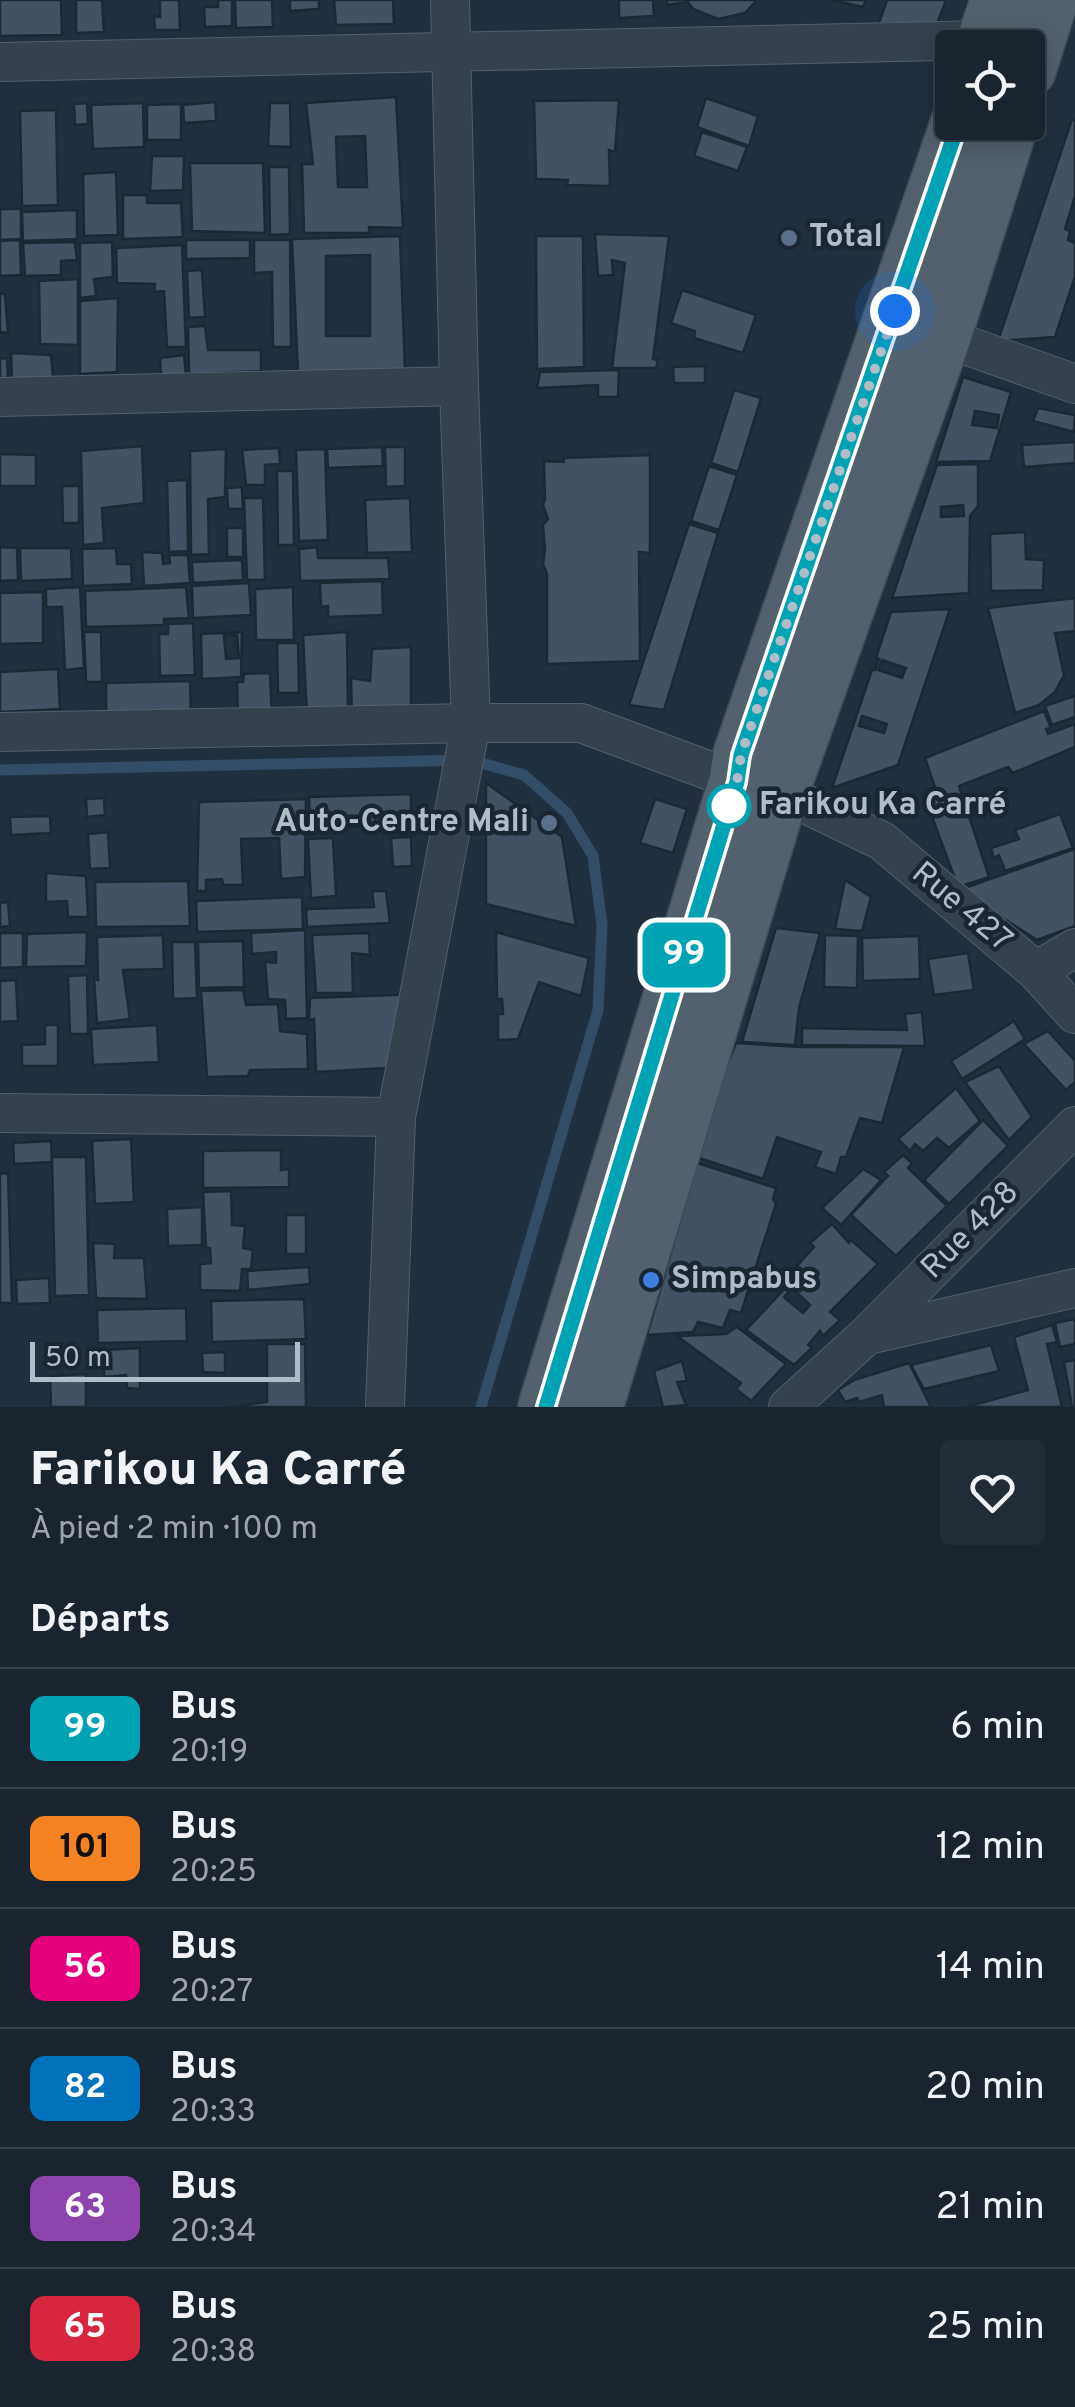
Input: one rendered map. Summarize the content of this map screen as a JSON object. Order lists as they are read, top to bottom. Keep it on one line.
{"streets":{"street":["Rue 427","Rue 428"]},"places":["Total","Farikou Ka Carré","Auto-Centre Mali","Simpabus"],"lines":["bus line 99"],"scale_bar":"50 m","page":{"on_map":"99","scale":"50 m","heading":[["Farikou Ka Carré","À pied · 2 min · 100 m"],"Départs"],"list":[{"mark":"99","name":"Bus","note":"20:19","value":"6 min"},{"mark":"101","name":"Bus","note":"20:25","value":"12 min"},{"mark":"56","name":"Bus","note":"20:27","value":"14 min"},{"mark":"82","name":"Bus","note":"20:33","value":"20 min"},{"mark":"63","name":"Bus","note":"20:34","value":"21 min"},{"mark":"65","name":"Bus","note":"20:38","value":"25 min"}]}}
